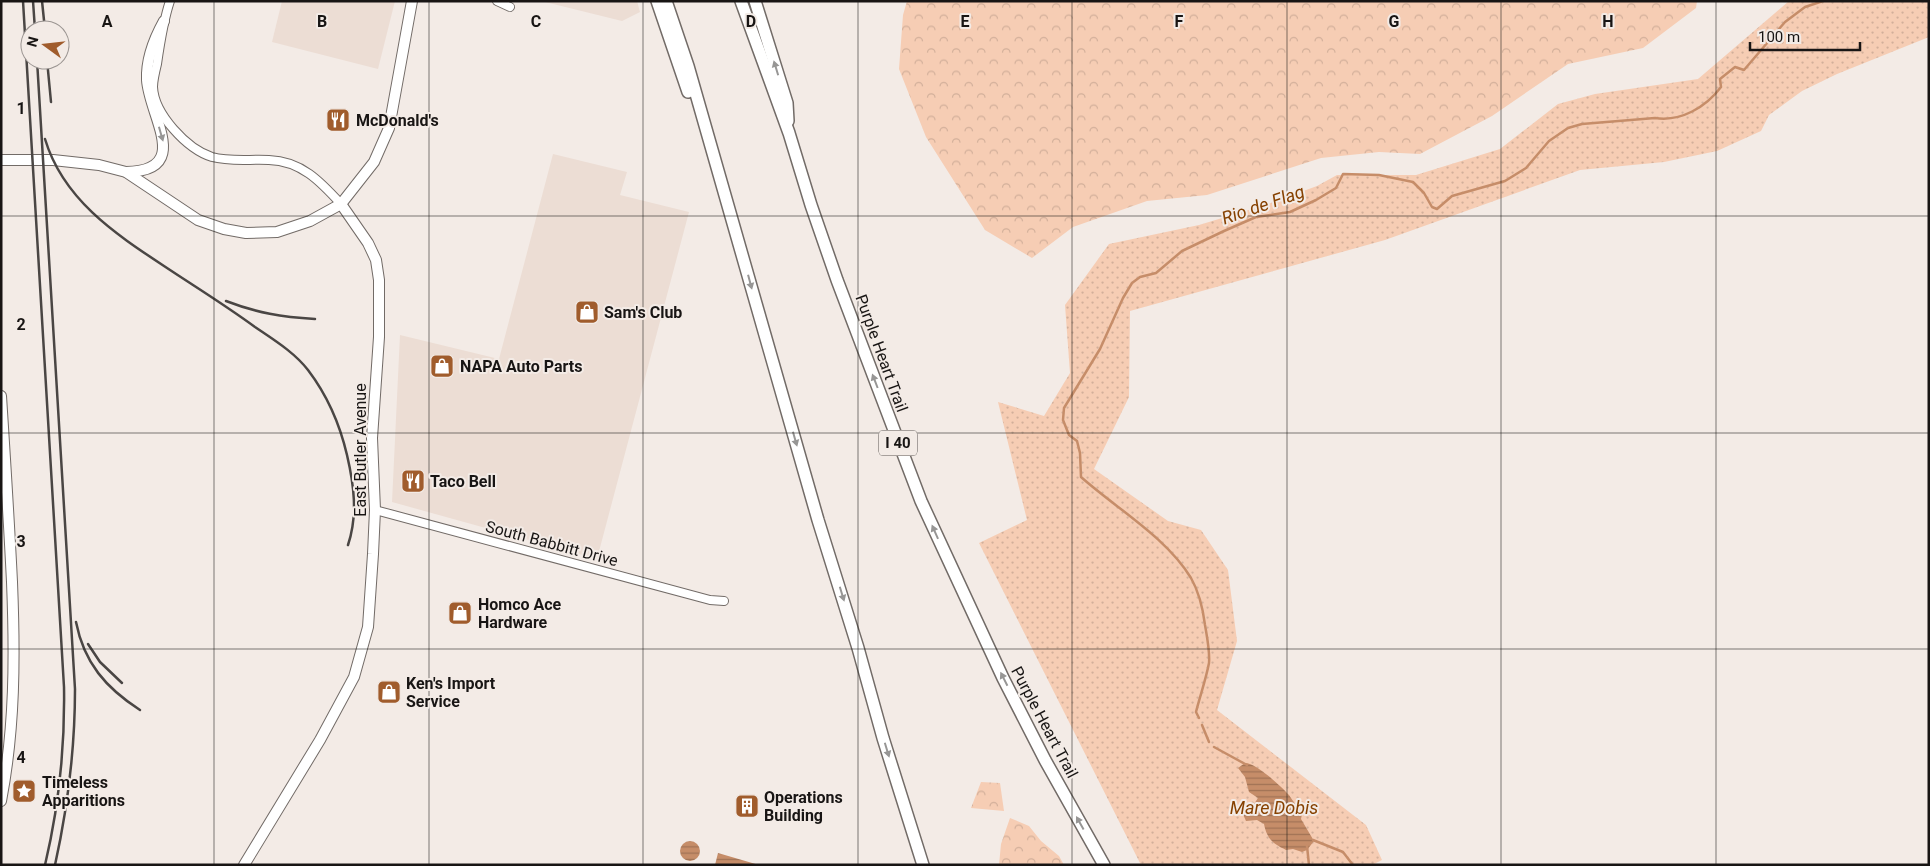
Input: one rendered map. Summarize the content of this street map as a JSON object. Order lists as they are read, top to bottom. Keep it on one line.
{"streets":{"highway":["Purple Heart Trail","I 40"],"main road":["East Butler Avenue"],"street":["South Babbitt Drive"]},"crossings":[["East Butler Avenue","South Babbitt Drive"]],"water":["Rio de Flag","Mare Dobis"],"places":{"restaurant":["McDonald's","Taco Bell"],"shop":["Sam's Club","NAPA Auto Parts","Homco Ace Hardware","Ken's Import Service"],"place":["Timeless Apparitions"],"building":["Operations Building"]},"scale_bar":"100 m","north":"left","grid":{"columns":["A","B","C","D","E","F","G","H"],"rows":["1","2","3","4"]}}
